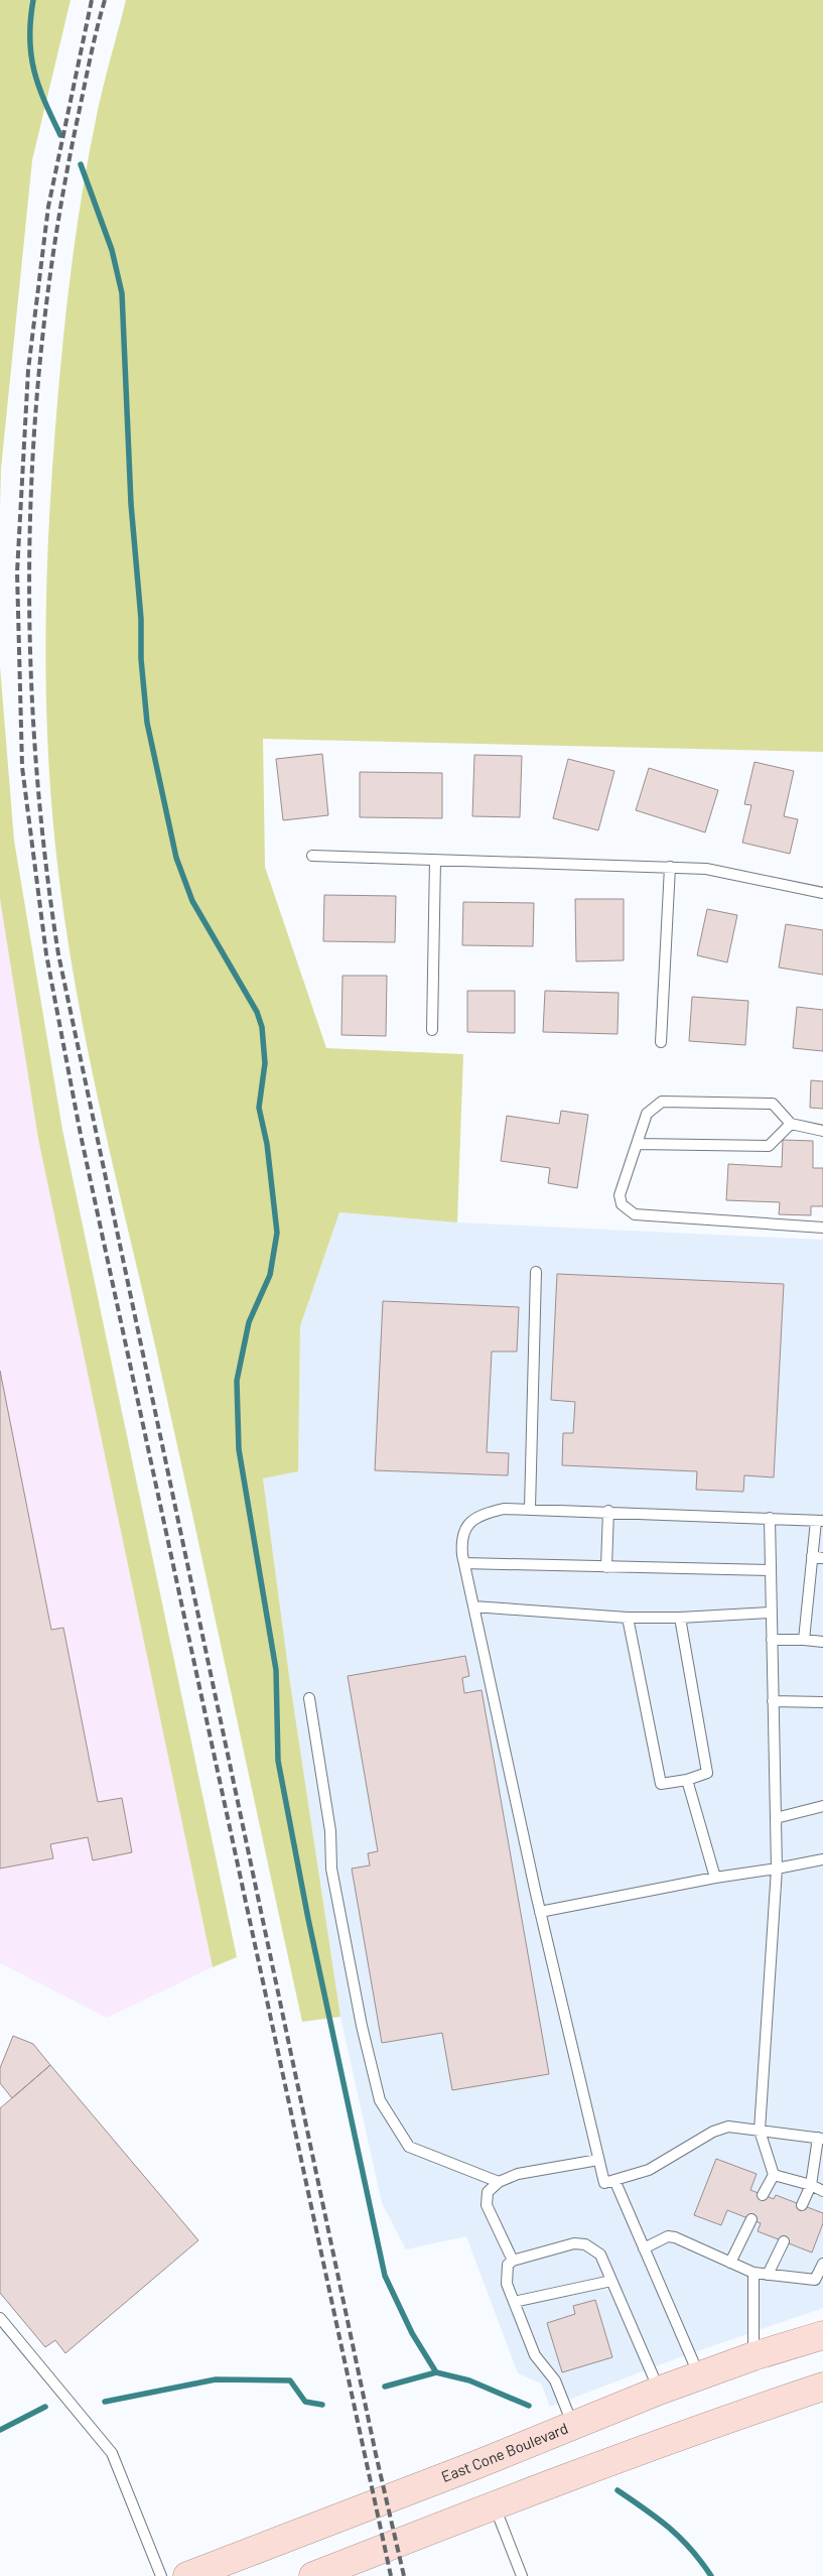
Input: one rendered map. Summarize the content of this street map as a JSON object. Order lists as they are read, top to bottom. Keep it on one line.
{"streets":{"main road":["East Cone Boulevard"]}}
